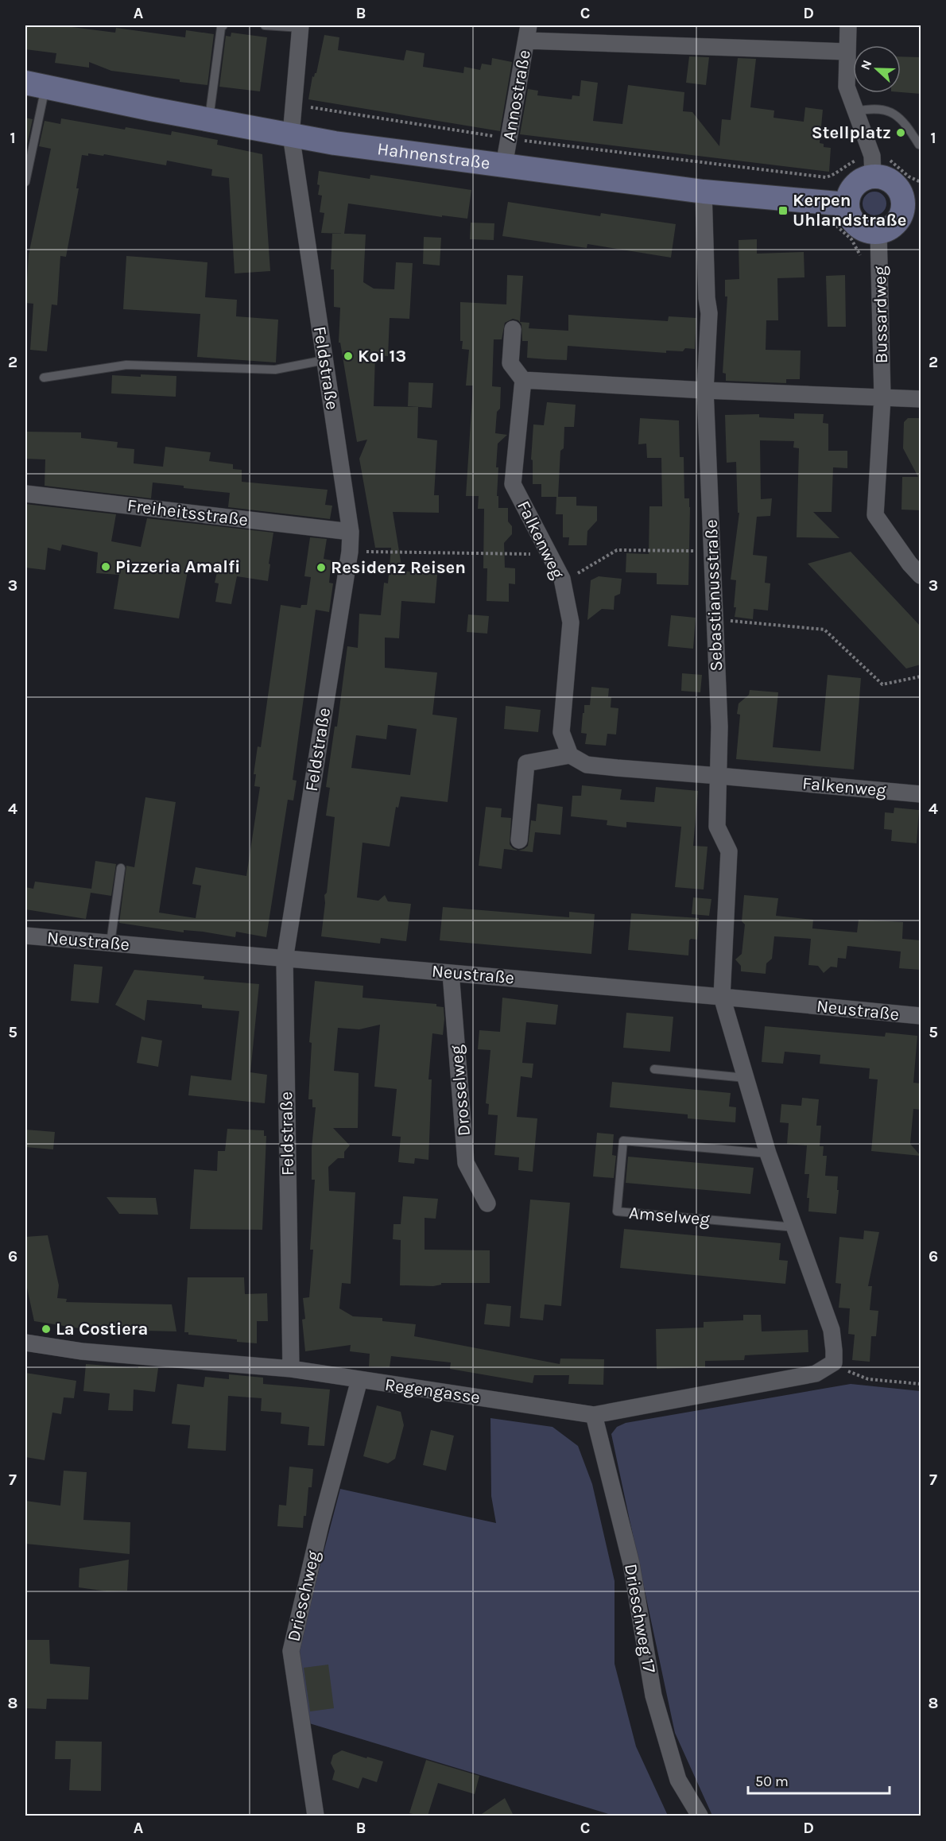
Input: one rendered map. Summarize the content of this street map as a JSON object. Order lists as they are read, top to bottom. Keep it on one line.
{"streets":{"main road":["Hahnenstraße"],"street":["Annostraße","Bussardweg","Feldstraße","Freiheitsstraße","Falkenweg","Sebastianusstraße","Neustraße","Drosselweg","Regengasse","Drieschweg","Drieschweg 17"],"lane":["Amselweg"]},"crossings":[["Annostraße","Hahnenstraße"],["Hahnenstraße","Bussardweg"],["Hahnenstraße","Feldstraße"],["Hahnenstraße","Sebastianusstraße"],["Feldstraße","Freiheitsstraße"],["Feldstraße","Neustraße"],["Feldstraße","Regengasse"],["Falkenweg","Sebastianusstraße"],["Sebastianusstraße","Neustraße"],["Neustraße","Drosselweg"],["Regengasse","Drieschweg"],["Regengasse","Drieschweg 17"]],"places":{"other":["Stellplatz","Koi 13","Pizzeria Amalfi","Residenz Reisen","La Costiera"],"transit":["Kerpen Uhlandstraße"]},"scale_bar":"50 m","north":"left","grid":{"columns":["A","B","C","D"],"rows":["1","2","3","4","5","6","7","8"]}}
